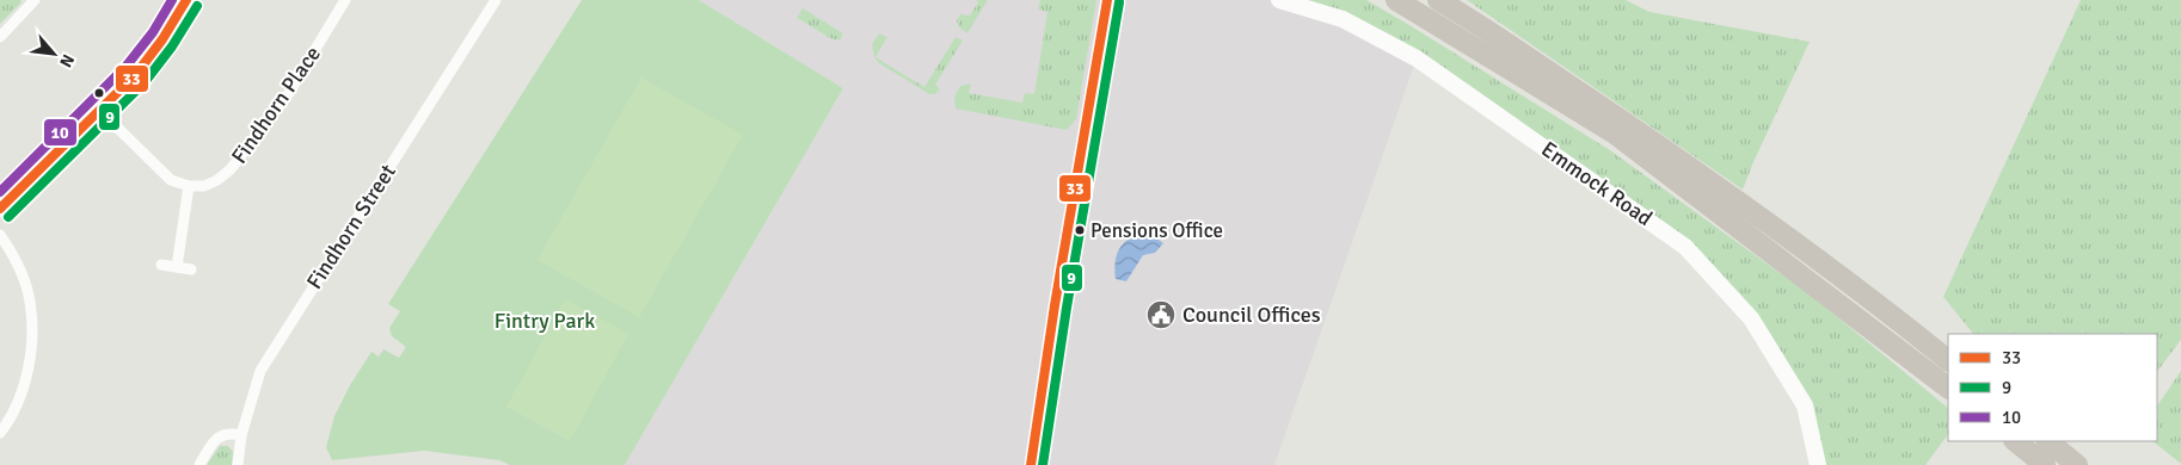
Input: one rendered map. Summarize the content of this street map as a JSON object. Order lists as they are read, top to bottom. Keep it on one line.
{"streets":{"street":["Findhorn Place","Emmock Road","Findhorn Street"]},"parks":["Fintry Park"],"places":{"other":["Pensions Office"],"public building":["Council Offices"]},"lines":["transit line 33","transit line 10","transit line 9"],"legend":["33","9","10"],"north":"bottom right"}
